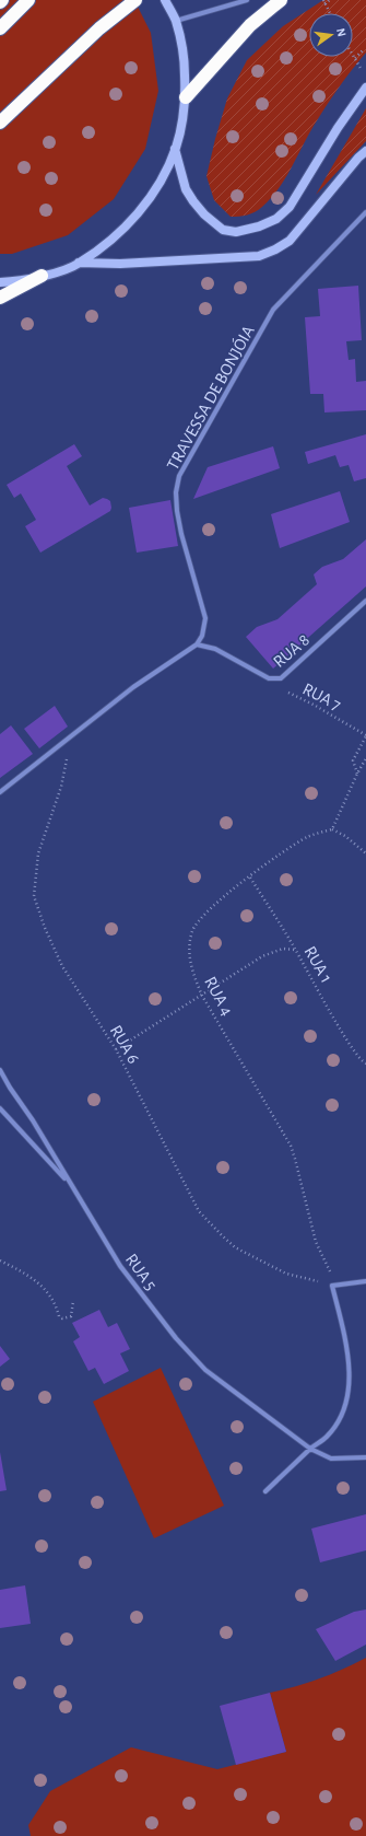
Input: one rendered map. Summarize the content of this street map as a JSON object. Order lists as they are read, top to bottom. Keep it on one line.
{"streets":{"street":["TRAVESSA DE BONJÓIA","RUA 8","RUA 5"],"path":["RUA 7","RUA 1","RUA 4","RUA 6"]},"crossings":[["TRAVESSA DE BONJÓIA","RUA 8"],["RUA 8","RUA 7"],["RUA 1","RUA 4"],["RUA 4","RUA 6"]],"north":"right"}
